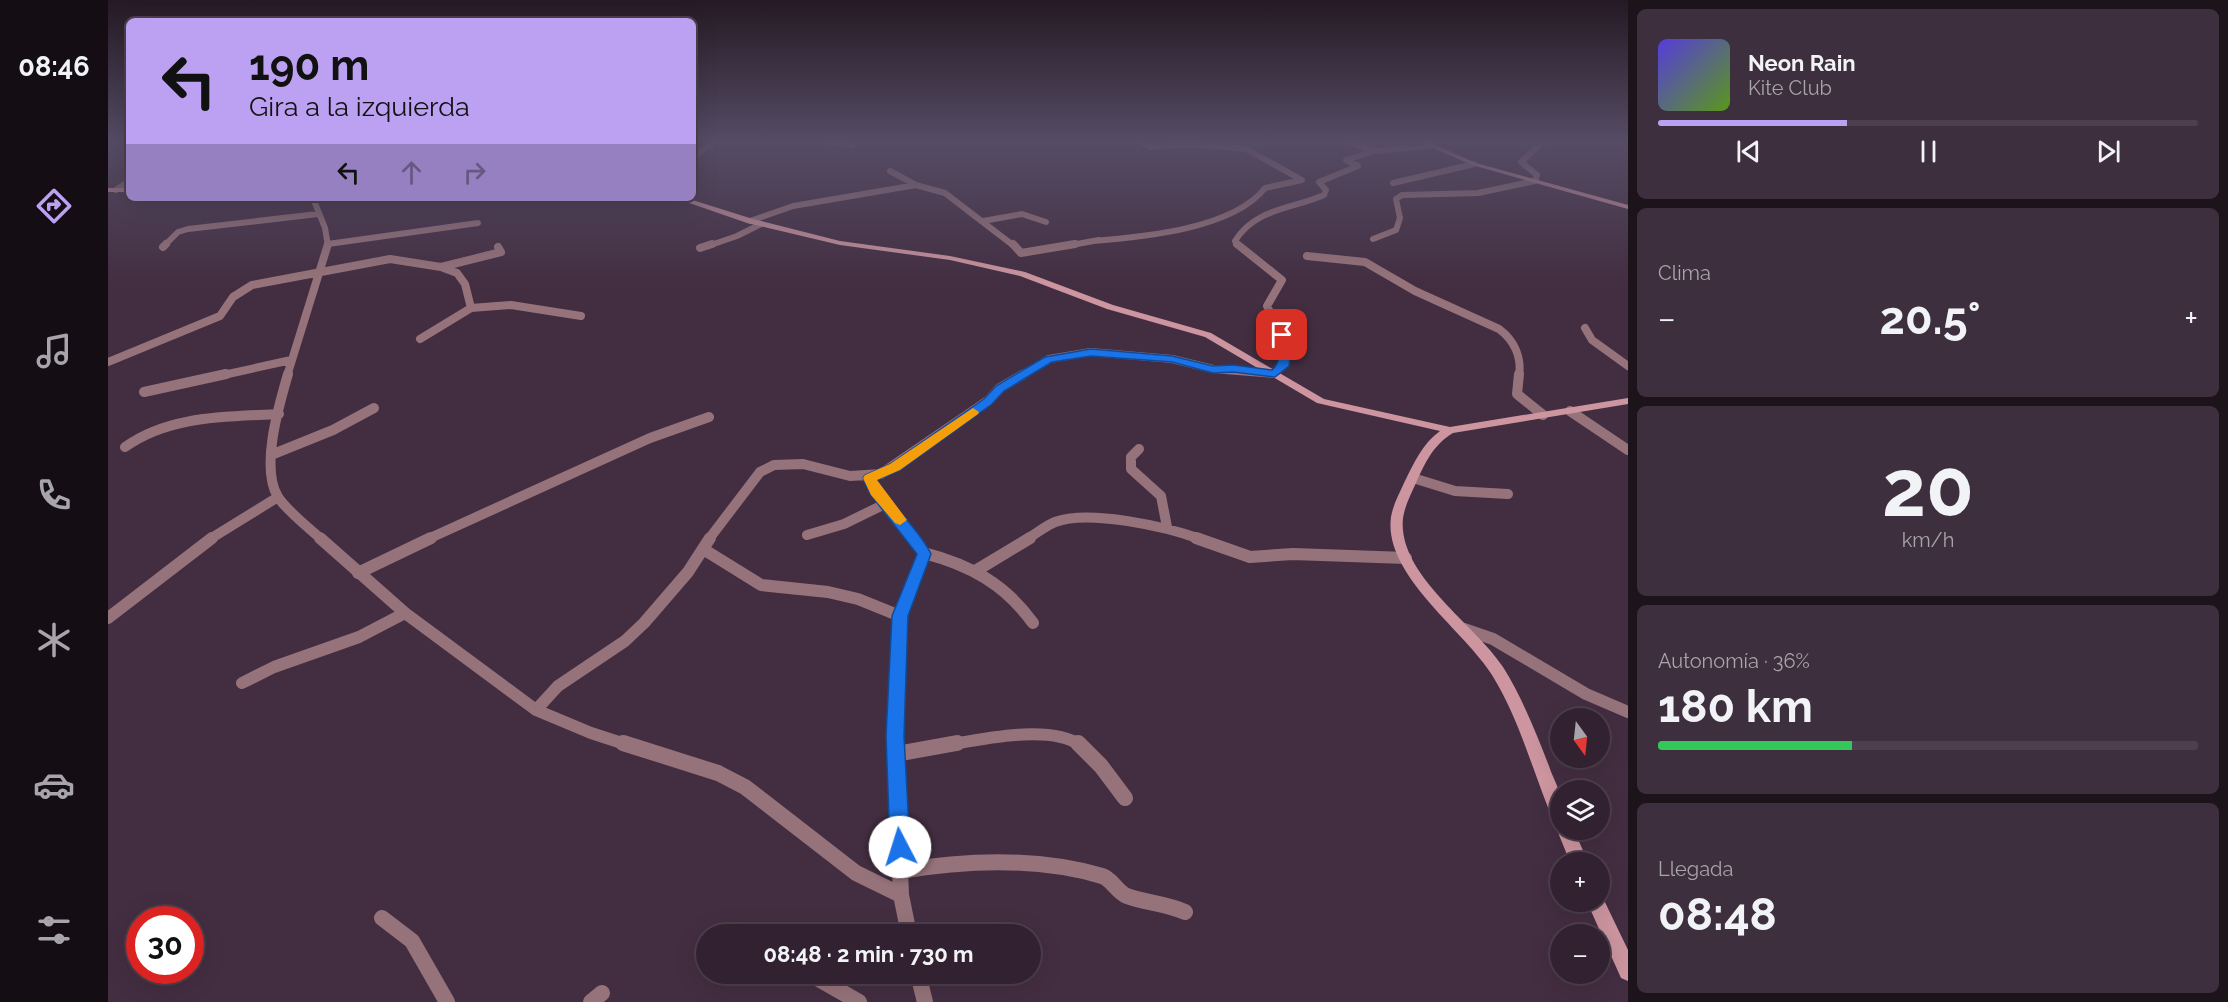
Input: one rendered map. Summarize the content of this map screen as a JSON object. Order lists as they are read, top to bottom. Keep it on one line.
{"north":"bottom","page":{"tabs":"08:46","turn":["190 m","Gira a la izquierda"],"song":["Neon Rain","Kite Club"],"tile":["Clima",["20","km/h"],["Autonomía · 36%","180 km"],["Llegada","08:48"]],"heat":["−","20.5°","+"],"map_buttons":["+","−"],"limit":"30","trip":"08:48 · 2 min · 730 m"}}
